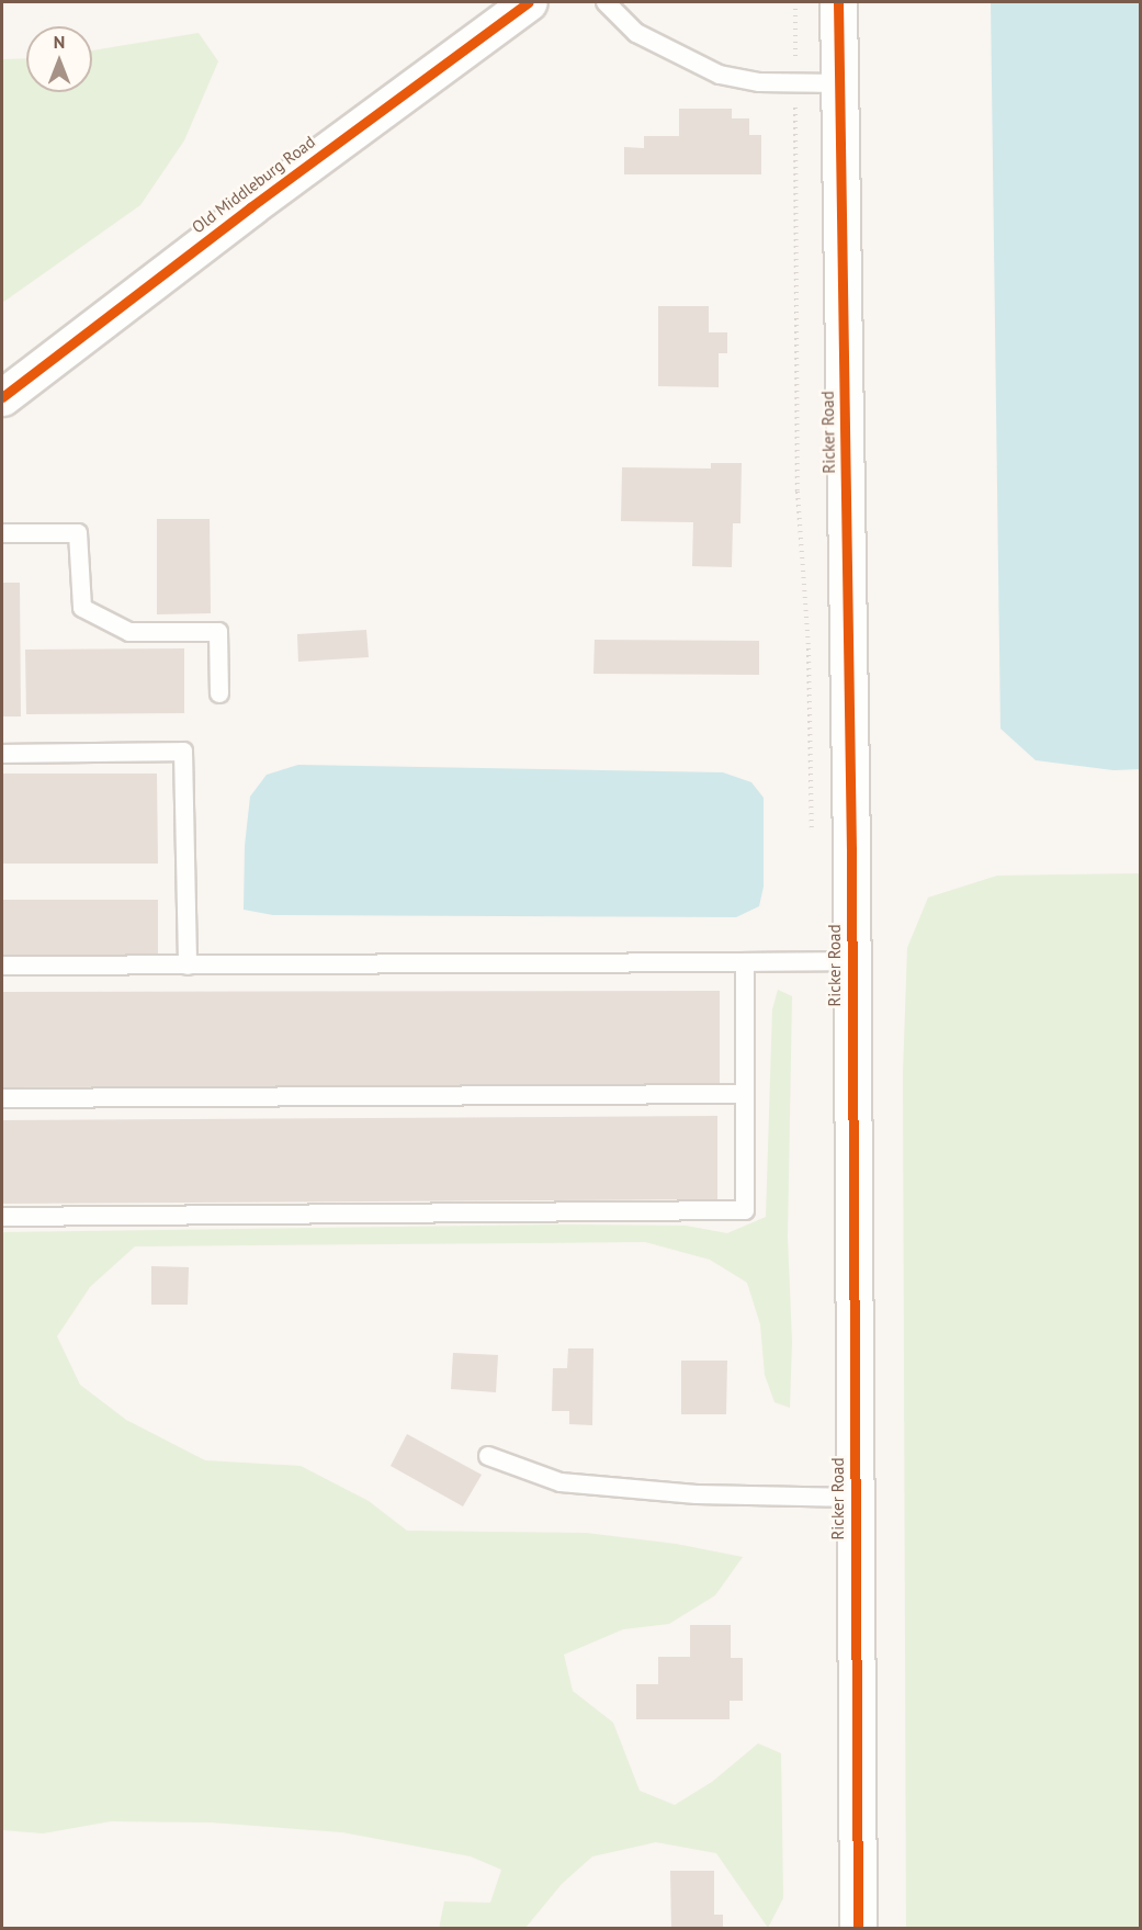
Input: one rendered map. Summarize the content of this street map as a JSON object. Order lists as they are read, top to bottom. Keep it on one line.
{"streets":{"street":["Old Middleburg Road","Ricker Road"]},"north":"top"}
